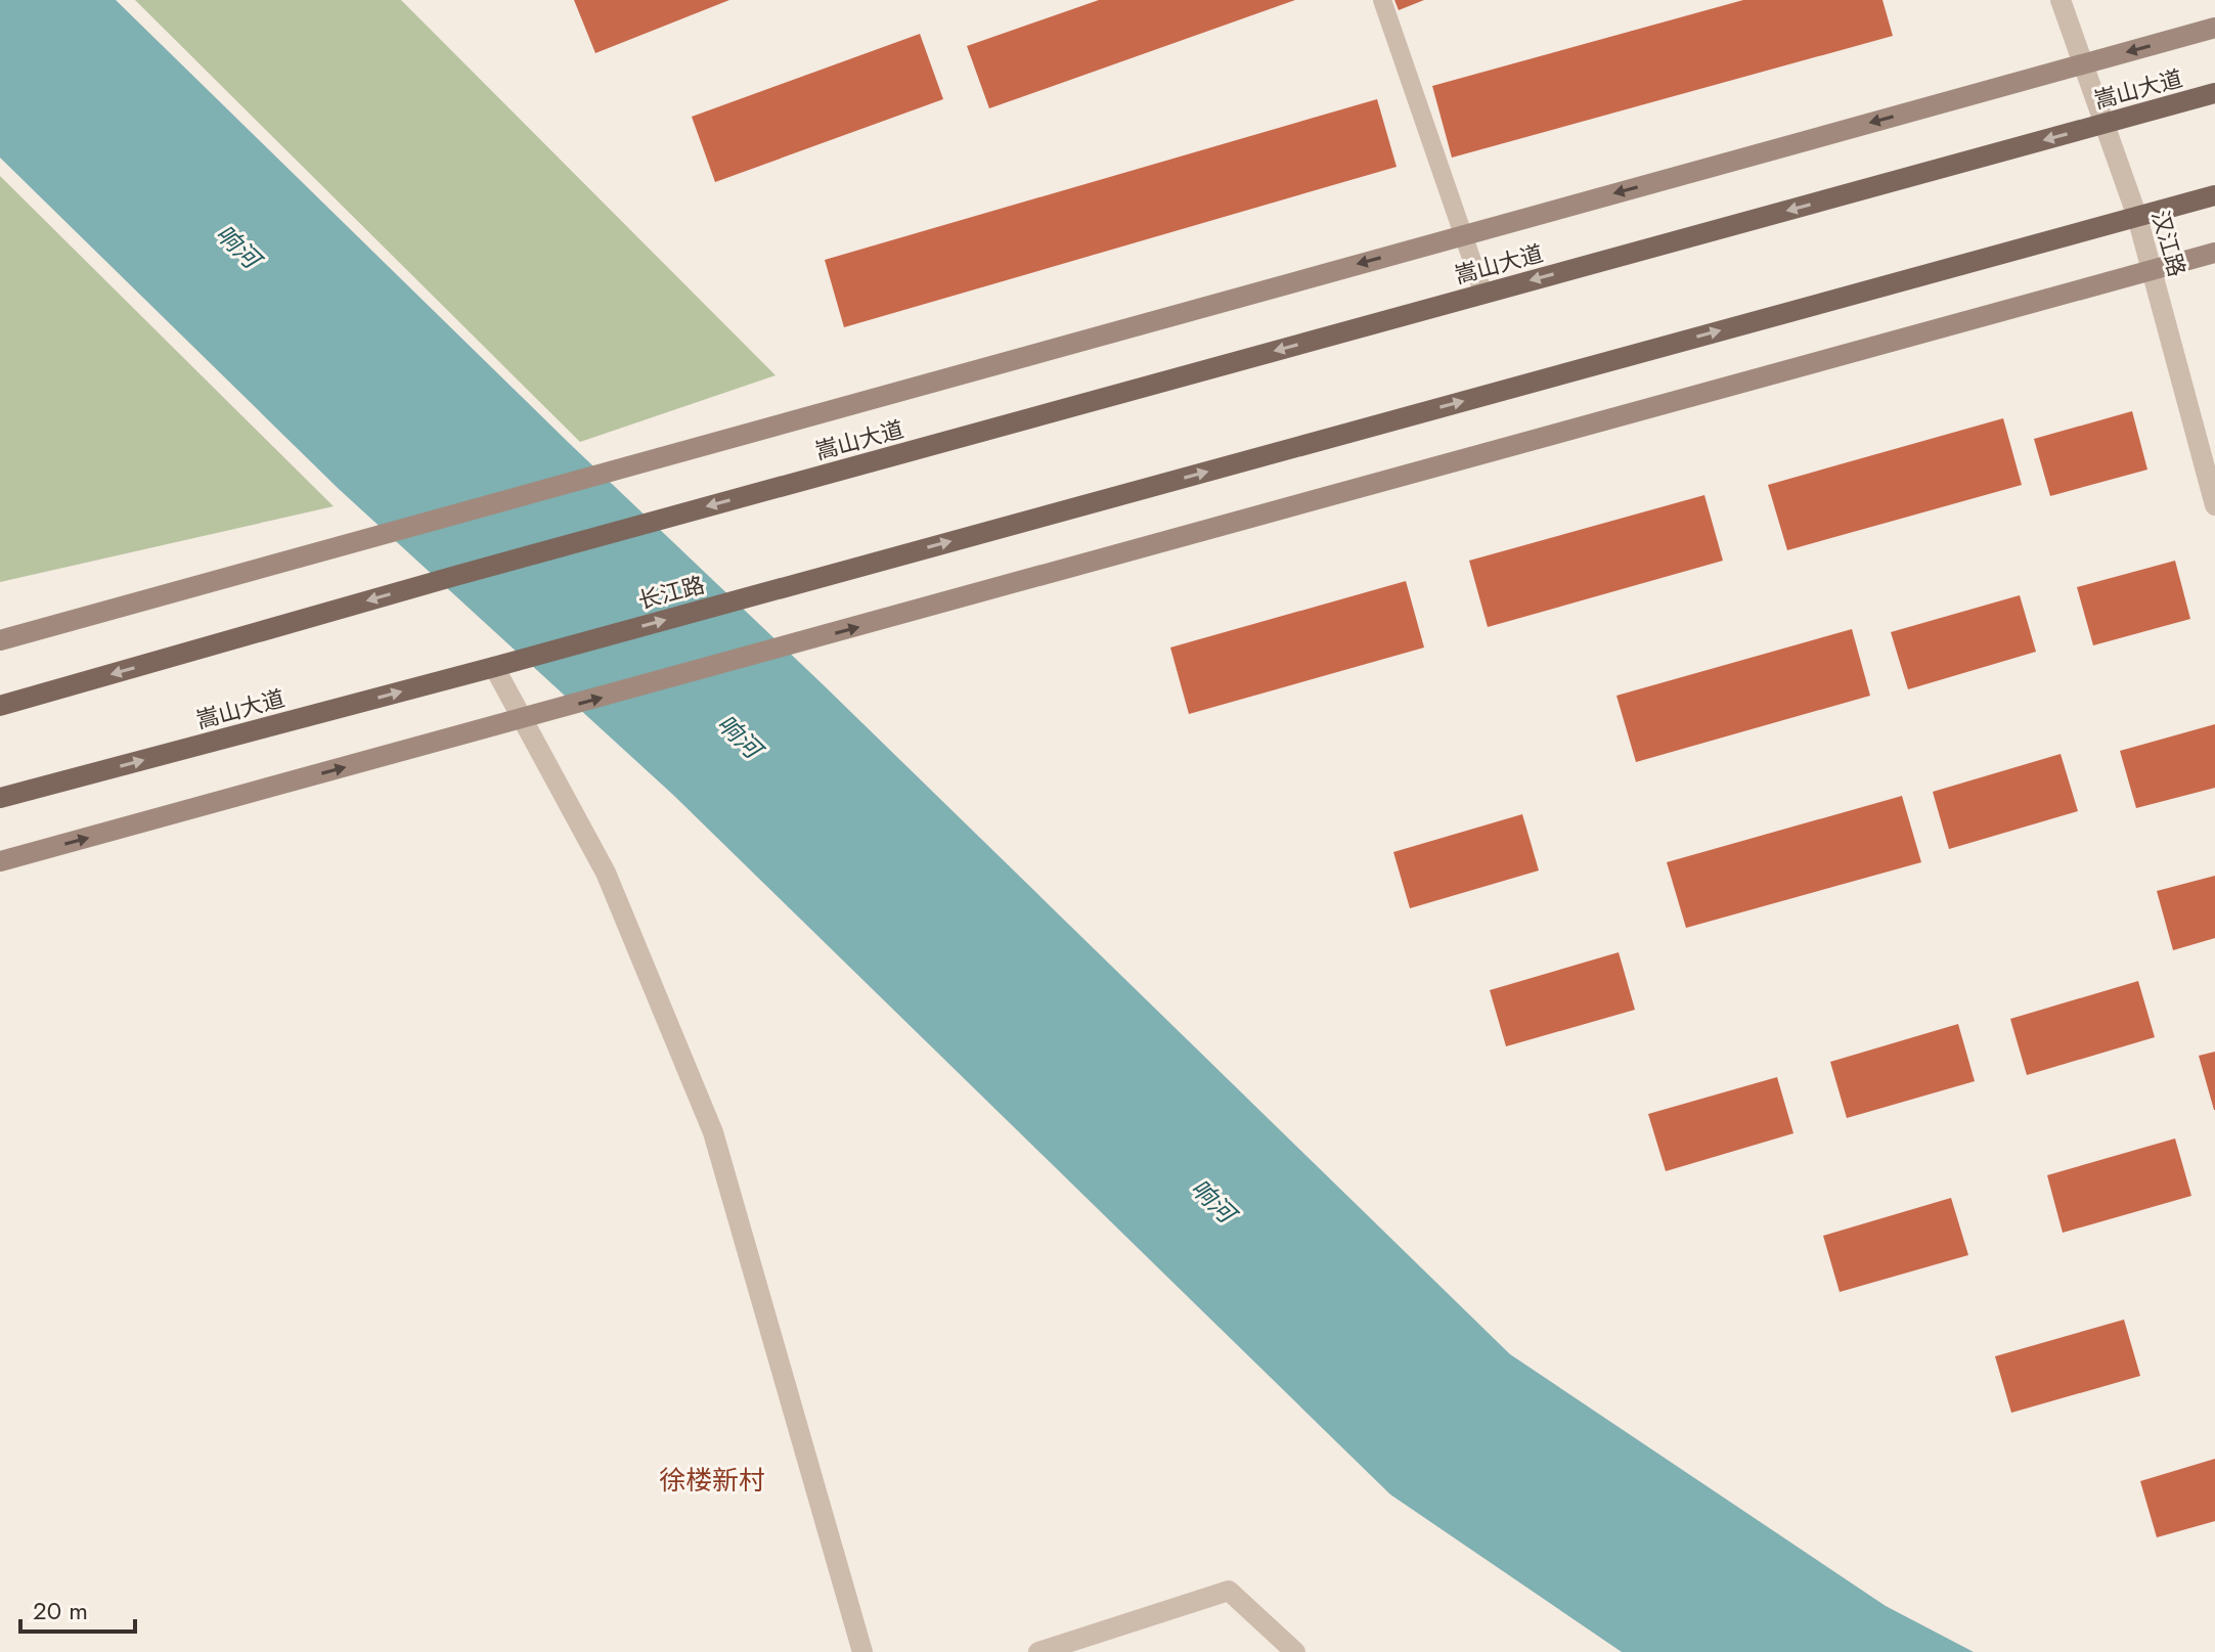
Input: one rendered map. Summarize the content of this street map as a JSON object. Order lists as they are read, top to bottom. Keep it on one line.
{"streets":{"main road":["嵩山大道","长江路"],"street":["汉江路"]},"crossings":[["嵩山大道","汉江路"],["嵩山大道","长江路"],["汉江路","长江路"]],"districts":["徐楼新村"],"water":["响河"],"scale_bar":"20 m"}
